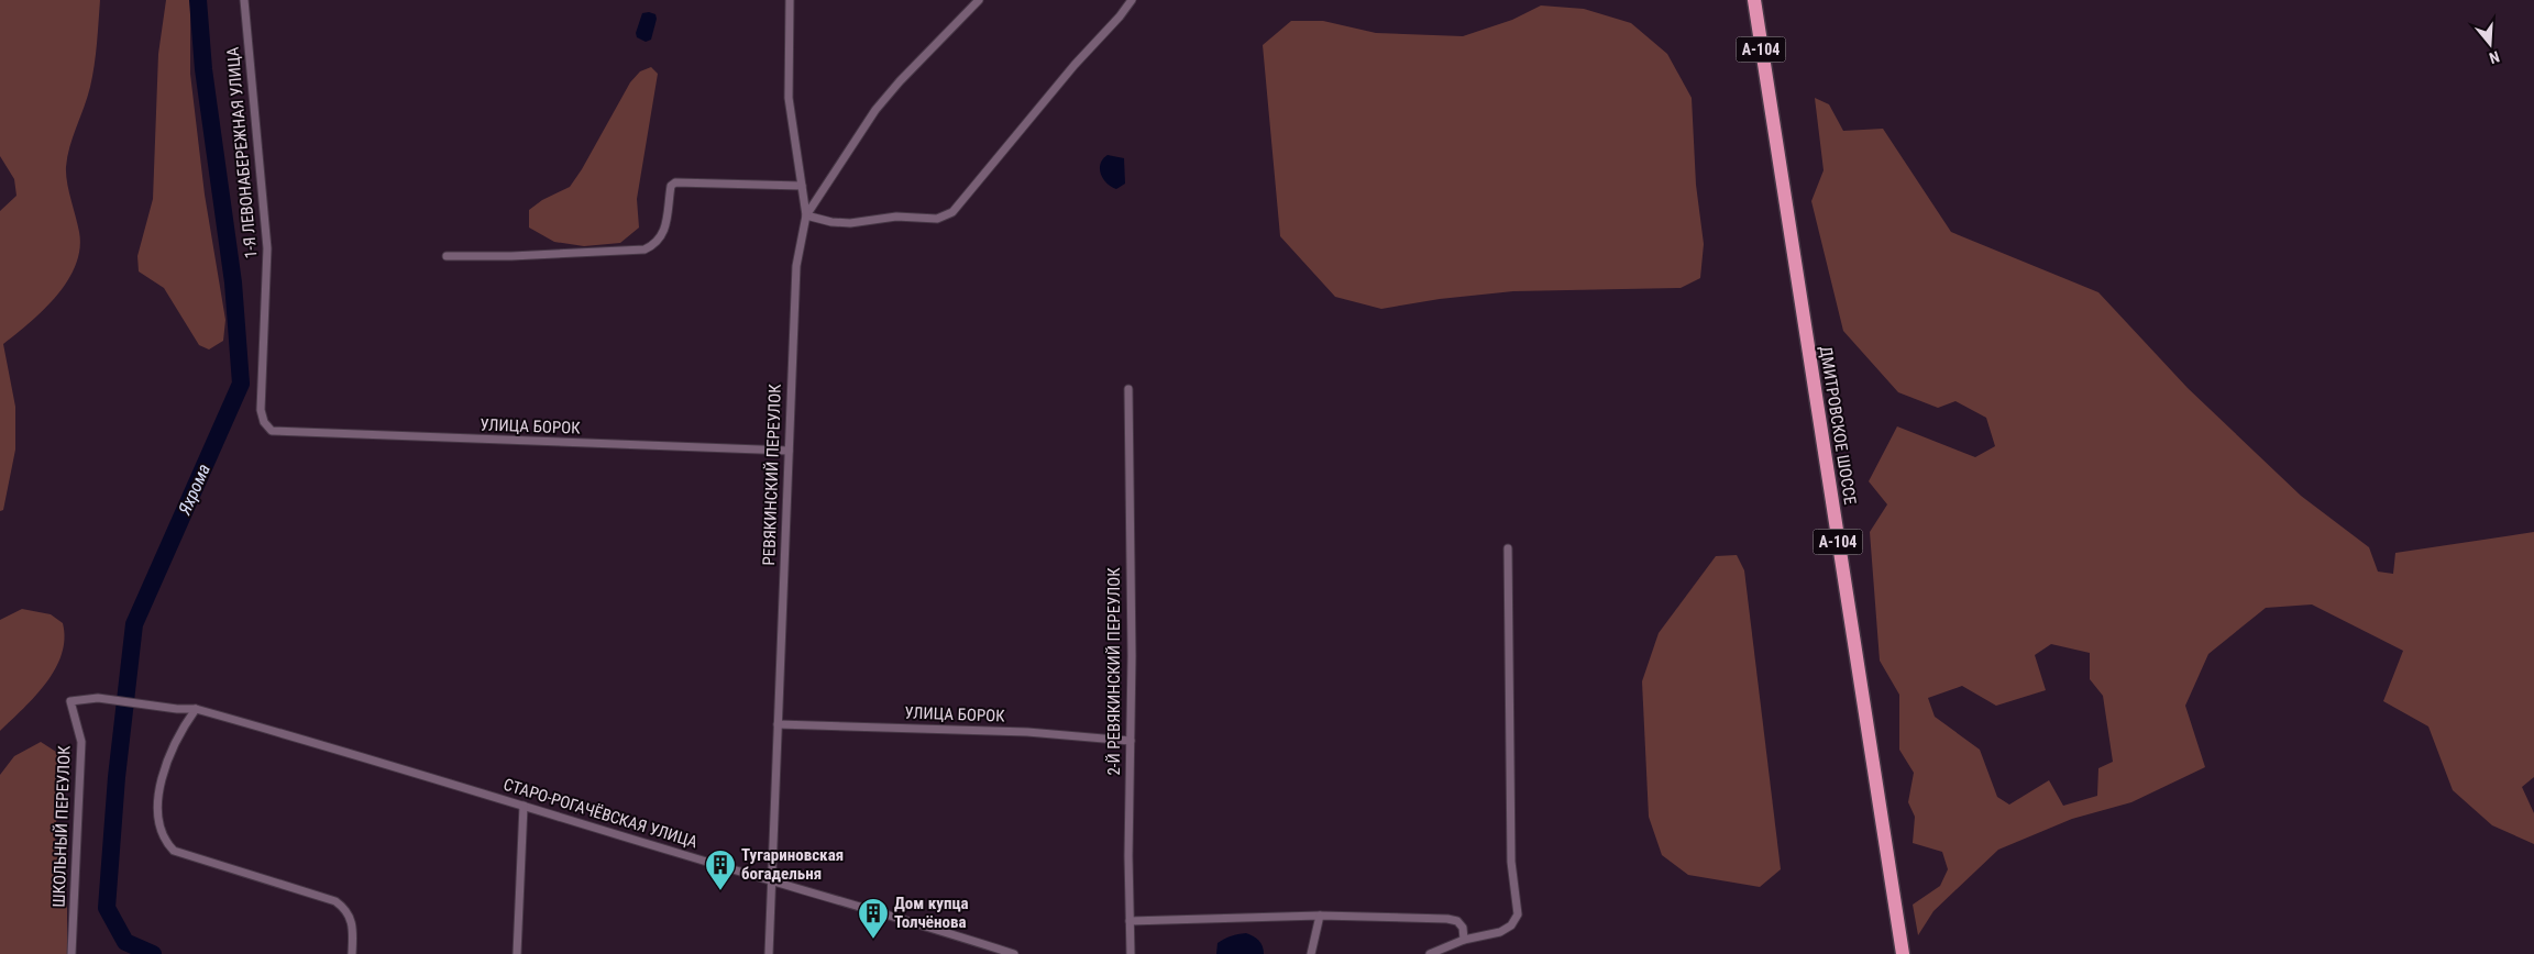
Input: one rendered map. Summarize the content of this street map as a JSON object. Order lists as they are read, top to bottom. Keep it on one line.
{"streets":{"highway":["А-104","ДМИТРОВСКОЕ ШОССЕ"],"street":["1-Я ЛЕВОНАБЕРЕЖНАЯ УЛИЦА","УЛИЦА БОРОК","РЕВЯКИНСКИЙ ПЕРЕУЛОК","2-Й РЕВЯКИНСКИЙ ПЕРЕУЛОК","СТАРО-РОГАЧЁВСКАЯ УЛИЦА","ШКОЛЬНЫЙ ПЕРЕУЛОК"]},"crossings":[["1-Я ЛЕВОНАБЕРЕЖНАЯ УЛИЦА","УЛИЦА БОРОК"],["УЛИЦА БОРОК","РЕВЯКИНСКИЙ ПЕРЕУЛОК"],["УЛИЦА БОРОК","2-Й РЕВЯКИНСКИЙ ПЕРЕУЛОК"],["РЕВЯКИНСКИЙ ПЕРЕУЛОК","СТАРО-РОГАЧЁВСКАЯ УЛИЦА"],["СТАРО-РОГАЧЁВСКАЯ УЛИЦА","ШКОЛЬНЫЙ ПЕРЕУЛОК"]],"water":["Яхрома"],"places":{"building":["Тугариновская богадельня","Дом купца Толчёнова"]},"north":"bottom"}
